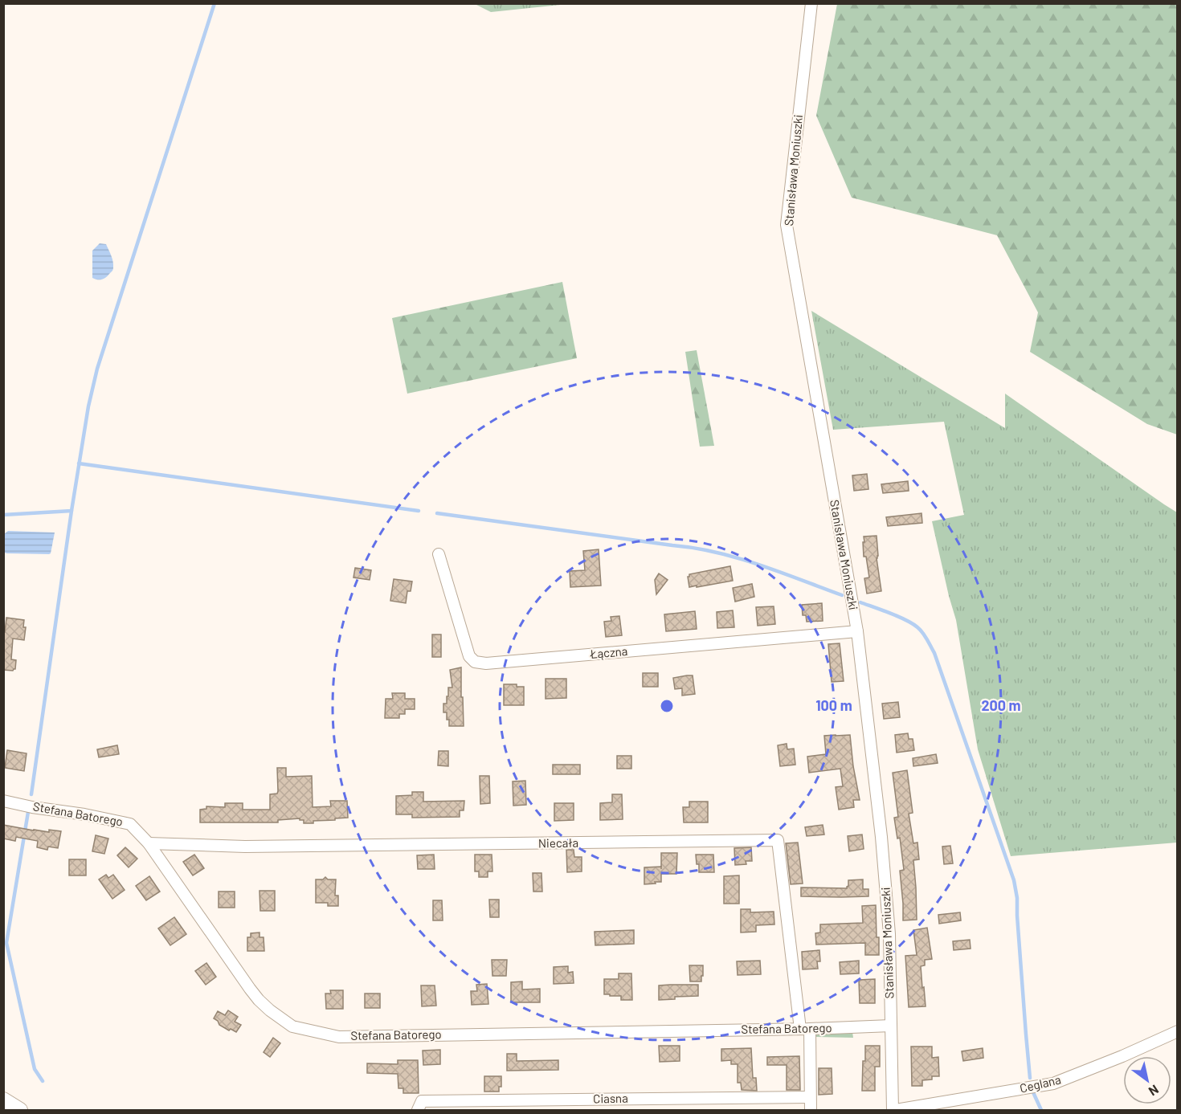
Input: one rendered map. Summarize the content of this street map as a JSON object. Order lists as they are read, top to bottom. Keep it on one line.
{"streets":{"street":["Stanisława Moniuszki","Łączna","Stefana Batorego","Niecała","Ceglana","Ciasna"]},"crossings":[["Stanisława Moniuszki","Łączna"],["Stanisława Moniuszki","Stefana Batorego"],["Stanisława Moniuszki","Ceglana"],["Stefana Batorego","Niecała"]],"north":"bottom right","rings":["100 m","200 m"]}
